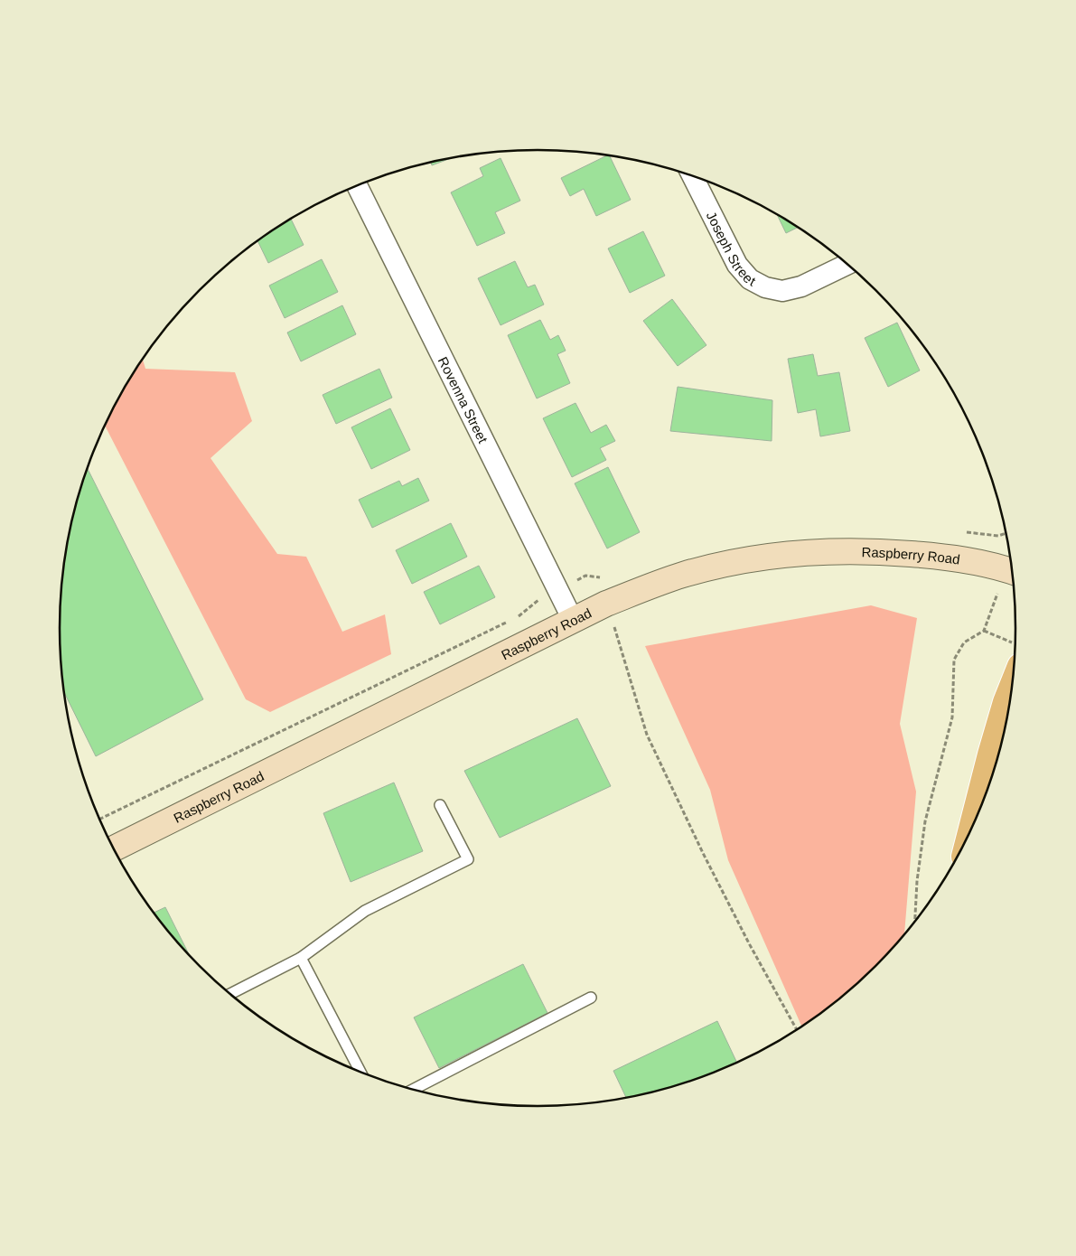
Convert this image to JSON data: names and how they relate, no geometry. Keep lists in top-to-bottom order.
{
  "streets": {
    "main road": ["Raspberry Road"],
    "street": ["Joseph Street", "Rovenna Street"]
  },
  "crossings": [
    ["Rovenna Street", "Raspberry Road"]
  ]
}
